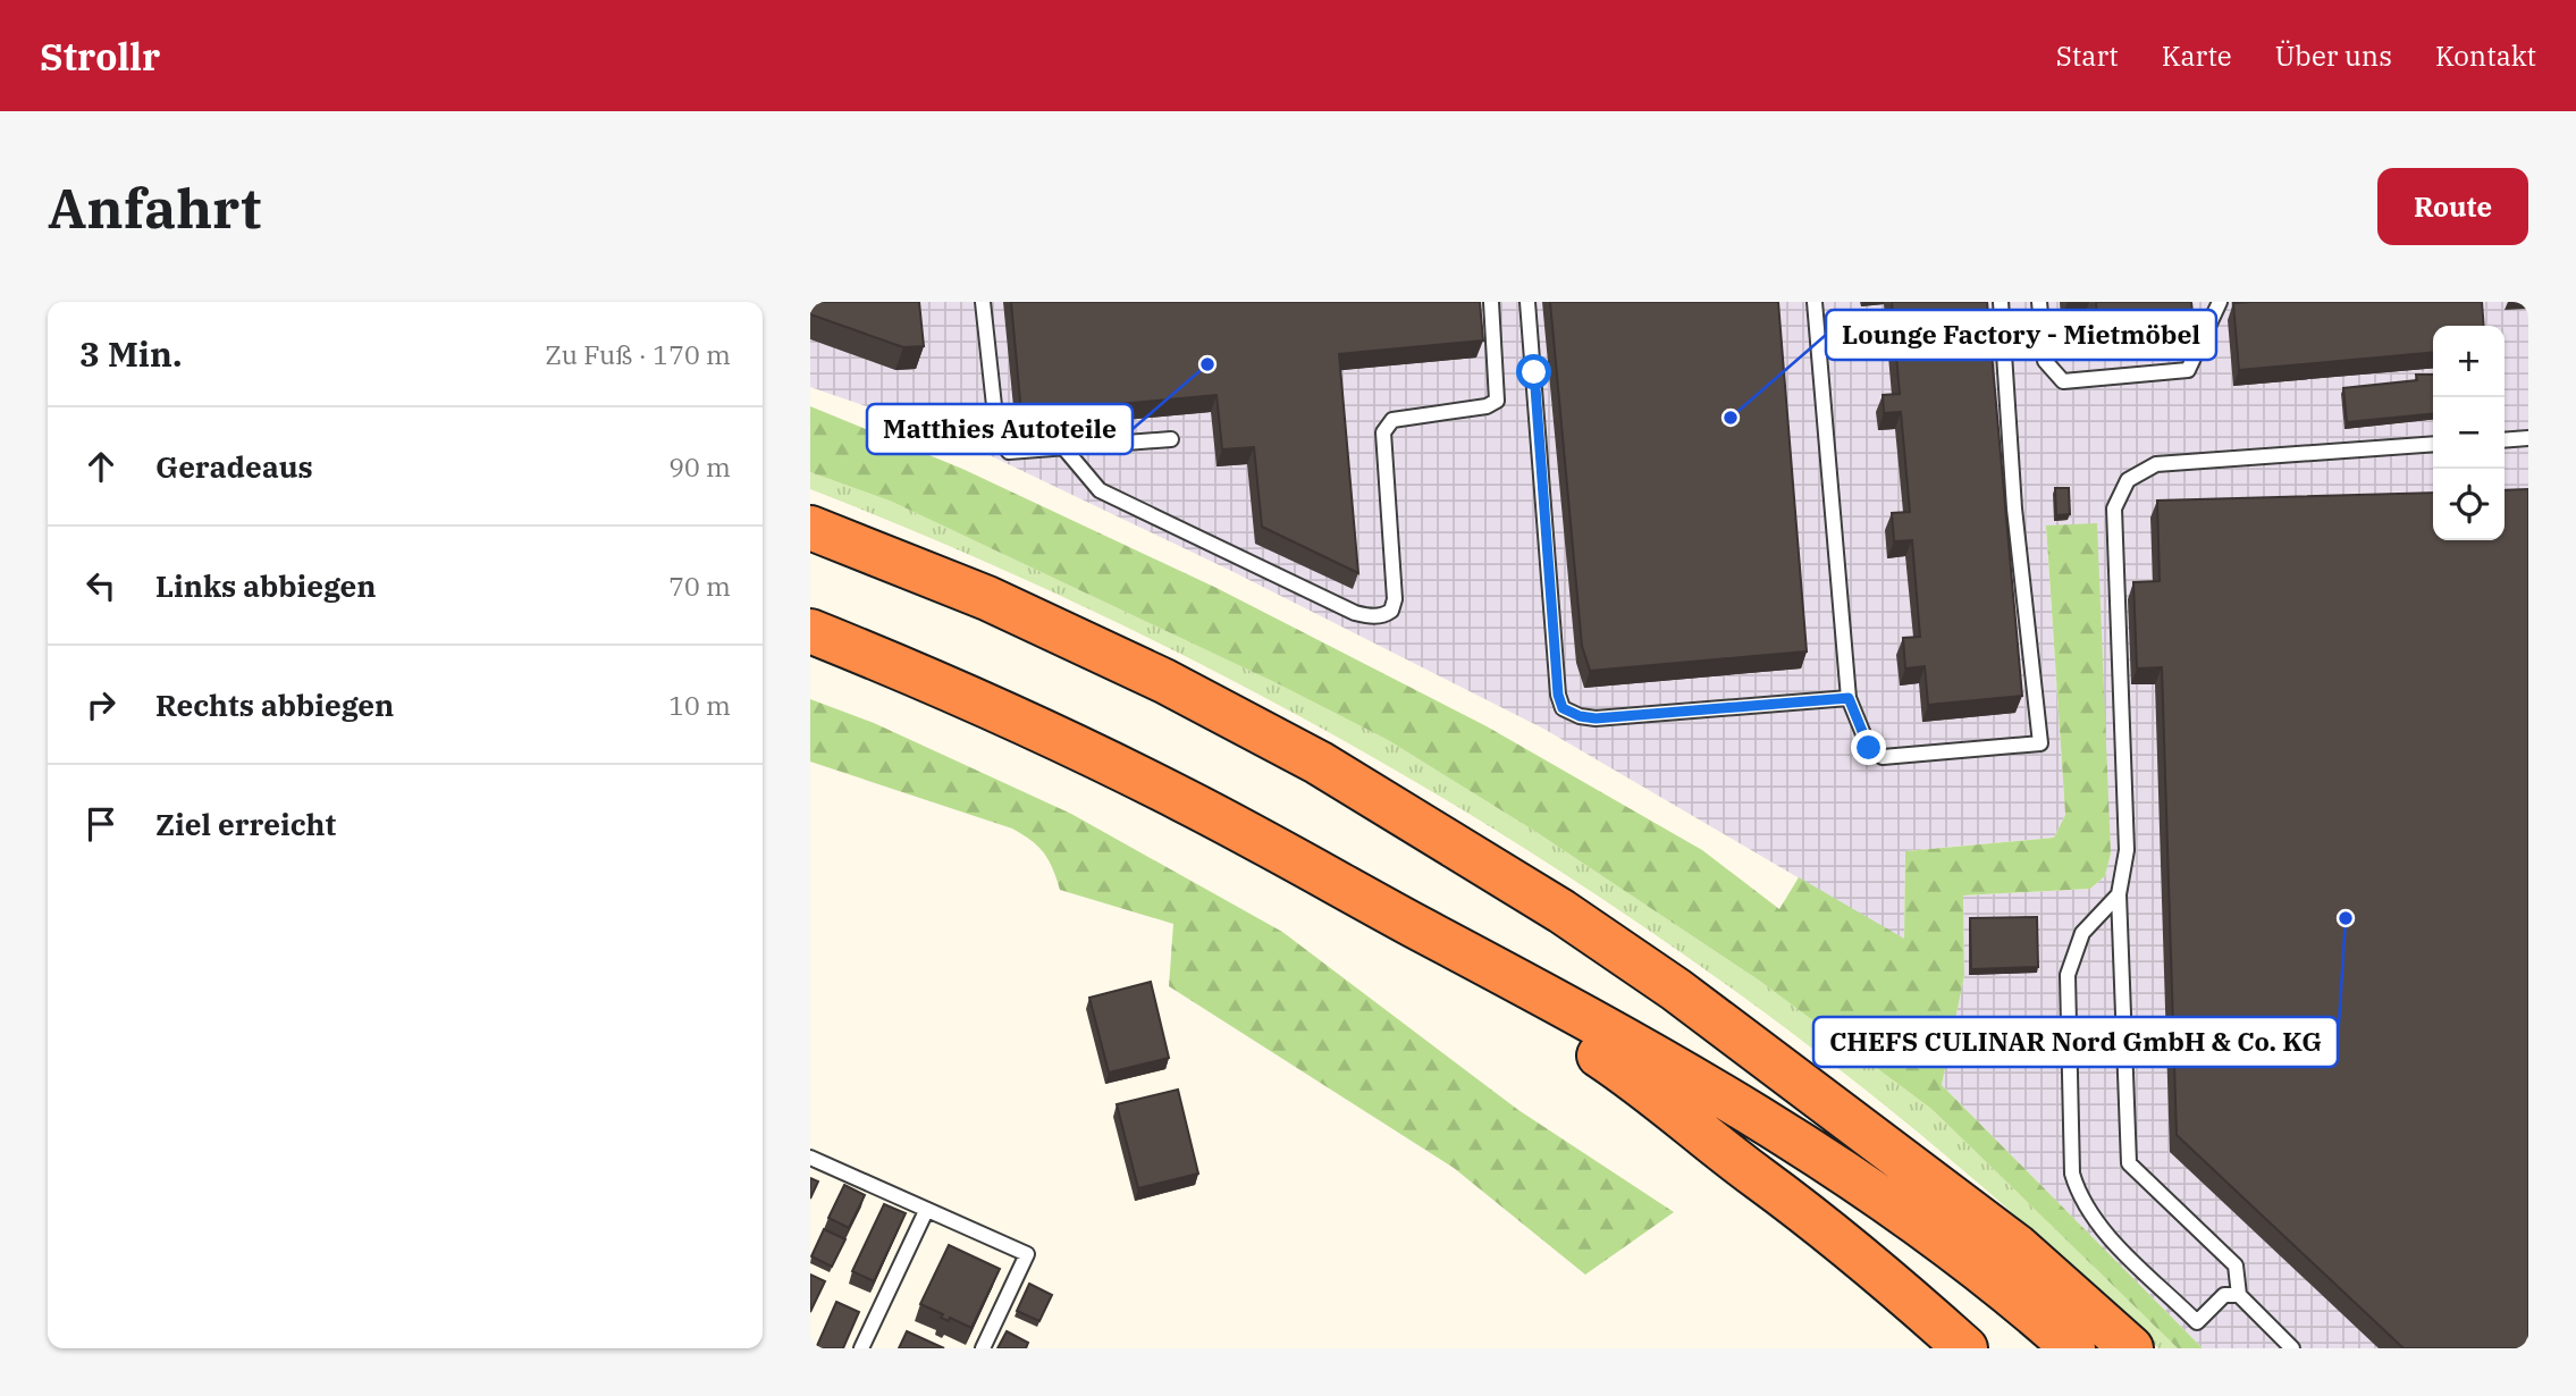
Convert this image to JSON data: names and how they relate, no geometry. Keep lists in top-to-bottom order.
{
  "places": ["Matthies Autoteile", "Lounge Factory - Mietmöbel", "CHEFS CULINAR Nord GmbH & Co. KG"],
  "page": {
    "header": "Strollr",
    "nav": [
      "Start",
      "Karte",
      "Über uns",
      "Kontakt"
    ],
    "buttons": "Route",
    "title": "Anfahrt",
    "heading": ["3 Min.", "Zu Fuß · 170 m"],
    "map_buttons": ["+", "−"],
    "list": [
      ["Geradeaus", "90 m"],
      ["Links abbiegen", "70 m"],
      ["Rechts abbiegen", "10 m"],
      "Ziel erreicht"
    ]
  }
}
